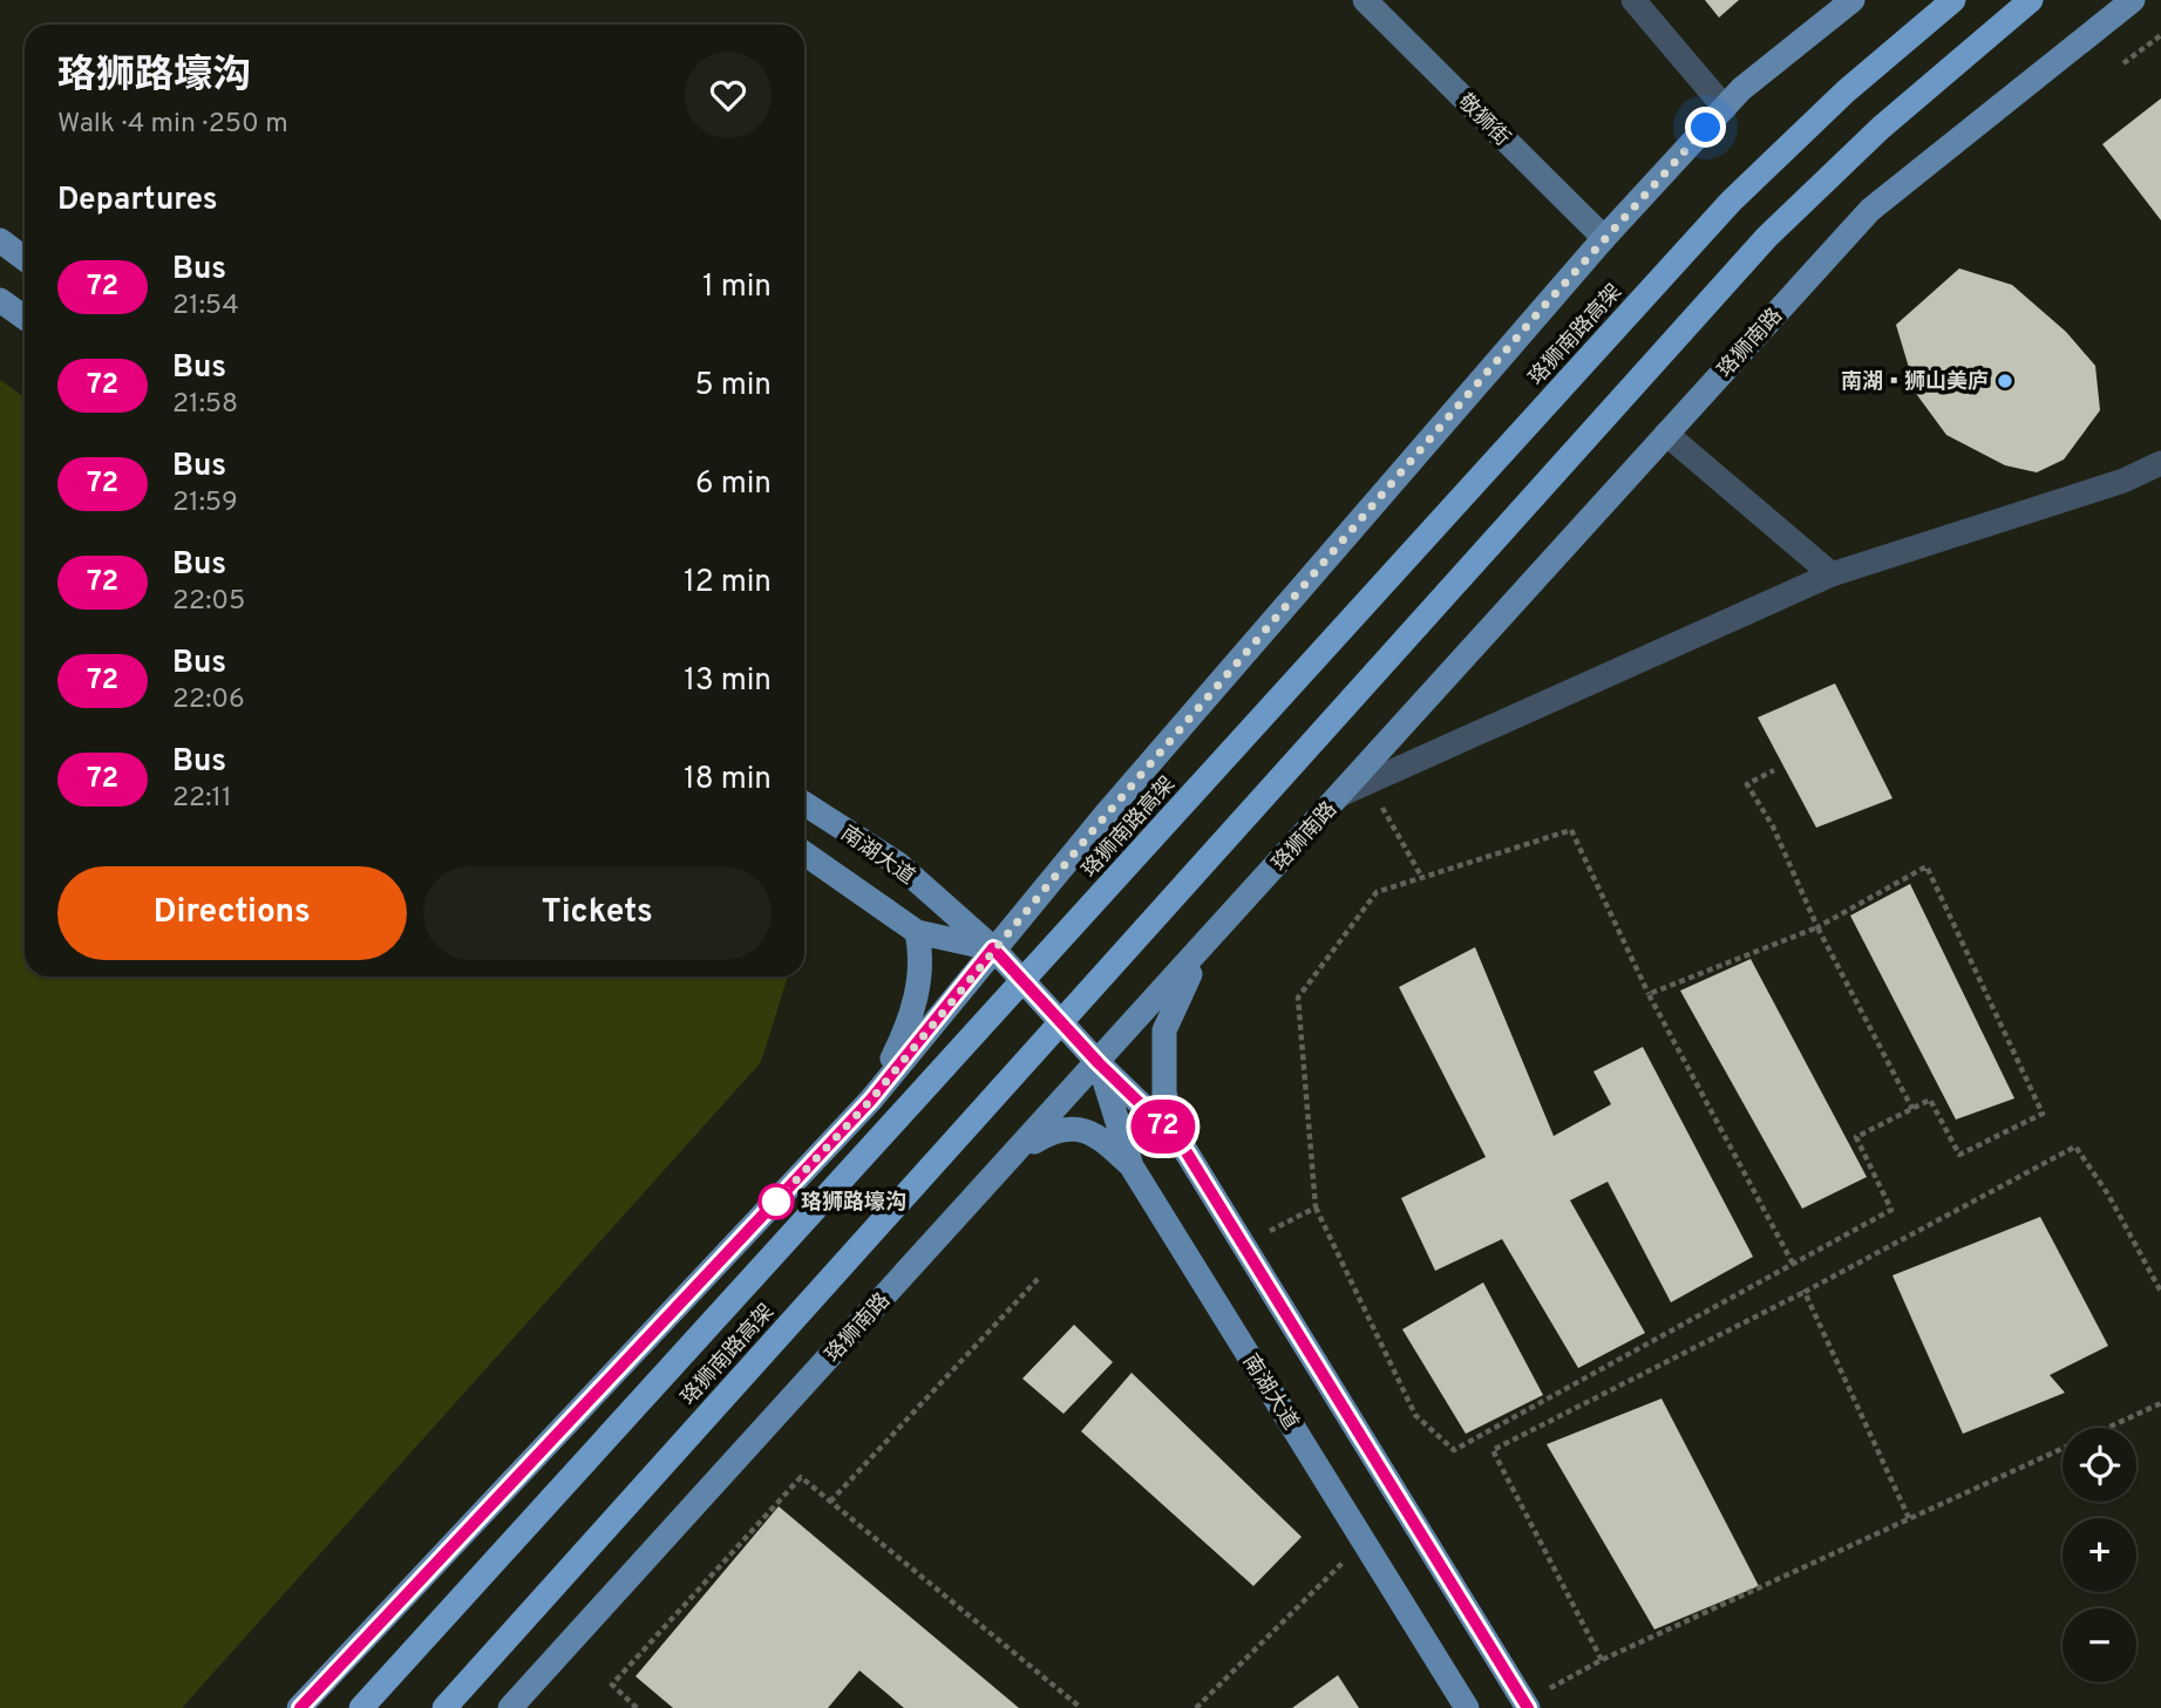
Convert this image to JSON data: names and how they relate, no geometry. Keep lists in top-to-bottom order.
{
  "streets": {
    "highway": ["珞狮南路高架"],
    "main road": ["珞狮南路", "南湖大道"],
    "street": ["敬狮街"]
  },
  "crossings": [
    ["珞狮南路", "南湖大道"]
  ],
  "places": ["南湖▪狮山美庐", "珞狮路壕沟"],
  "lines": ["bus line 72"],
  "page": {
    "on_map": "72",
    "heading": [
      ["珞狮路壕沟", "Walk · 4 min · 250 m"],
      "Departures"
    ],
    "list": [
      {
        "mark": "72",
        "name": "Bus",
        "note": "21:54",
        "value": "1 min"
      },
      {
        "mark": "72",
        "name": "Bus",
        "note": "21:58",
        "value": "5 min"
      },
      {
        "mark": "72",
        "name": "Bus",
        "note": "21:59",
        "value": "6 min"
      },
      {
        "mark": "72",
        "name": "Bus",
        "note": "22:05",
        "value": "12 min"
      },
      {
        "mark": "72",
        "name": "Bus",
        "note": "22:06",
        "value": "13 min"
      },
      {
        "mark": "72",
        "name": "Bus",
        "note": "22:11",
        "value": "18 min"
      }
    ],
    "buttons": ["Directions", "Tickets"],
    "map_buttons": ["+", "−"]
  }
}
